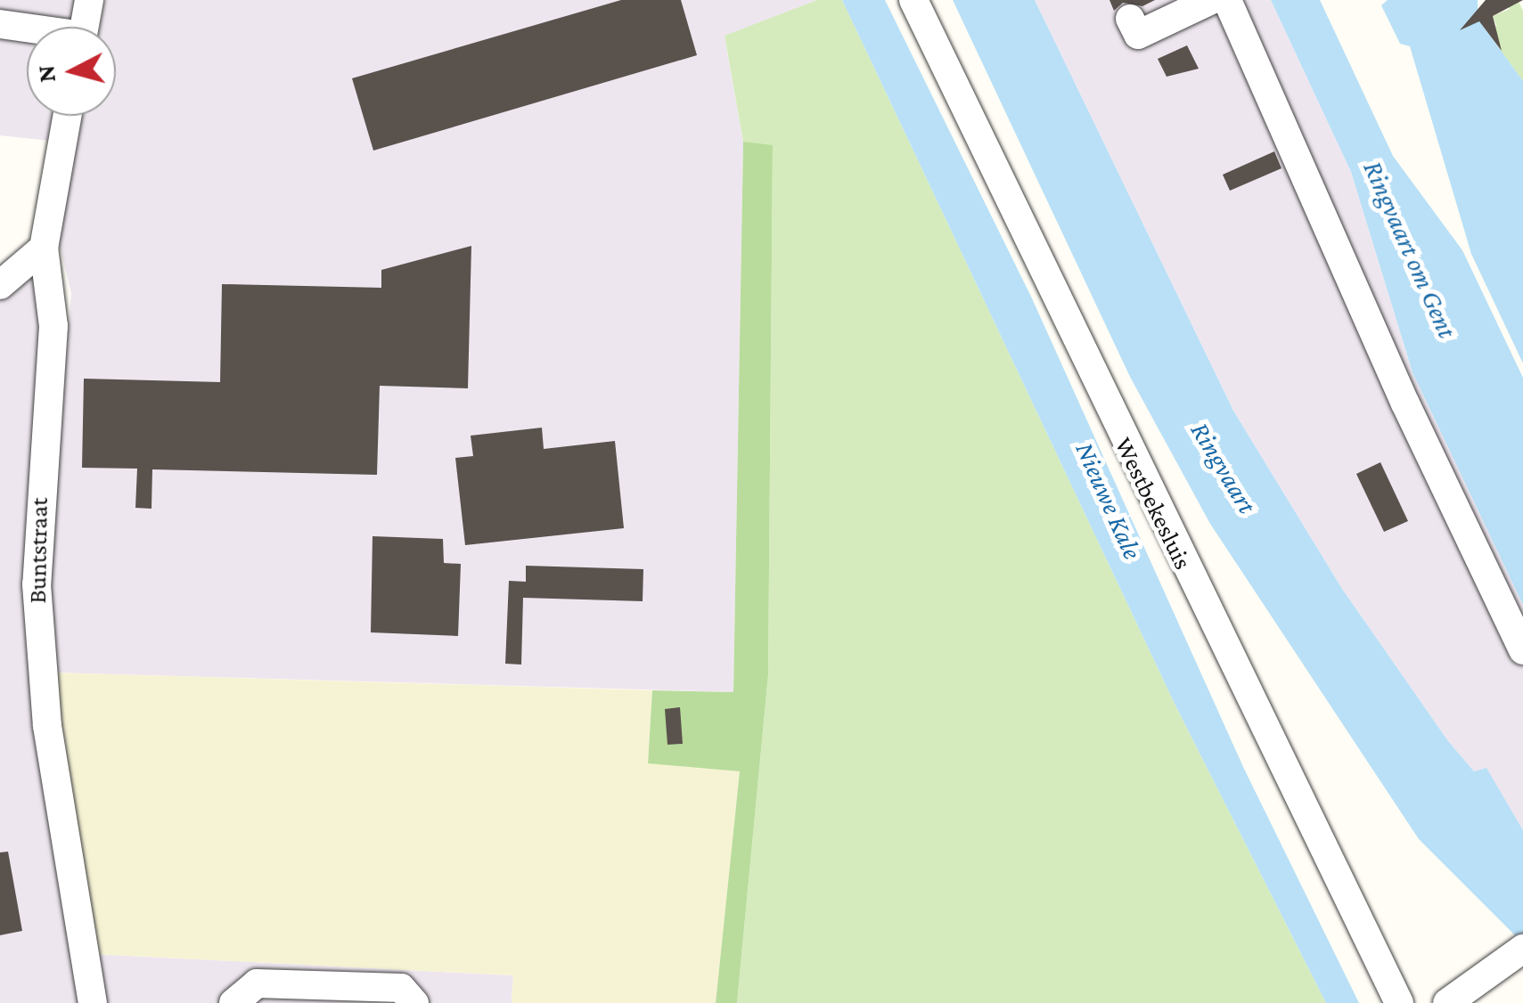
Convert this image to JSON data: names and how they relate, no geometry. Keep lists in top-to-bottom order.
{
  "streets": {
    "street": ["Westbekesluis", "Buntstraat"]
  },
  "water": ["Ringvaart om Gent", "Ringvaart", "Nieuwe Kale"],
  "north": "left"
}
